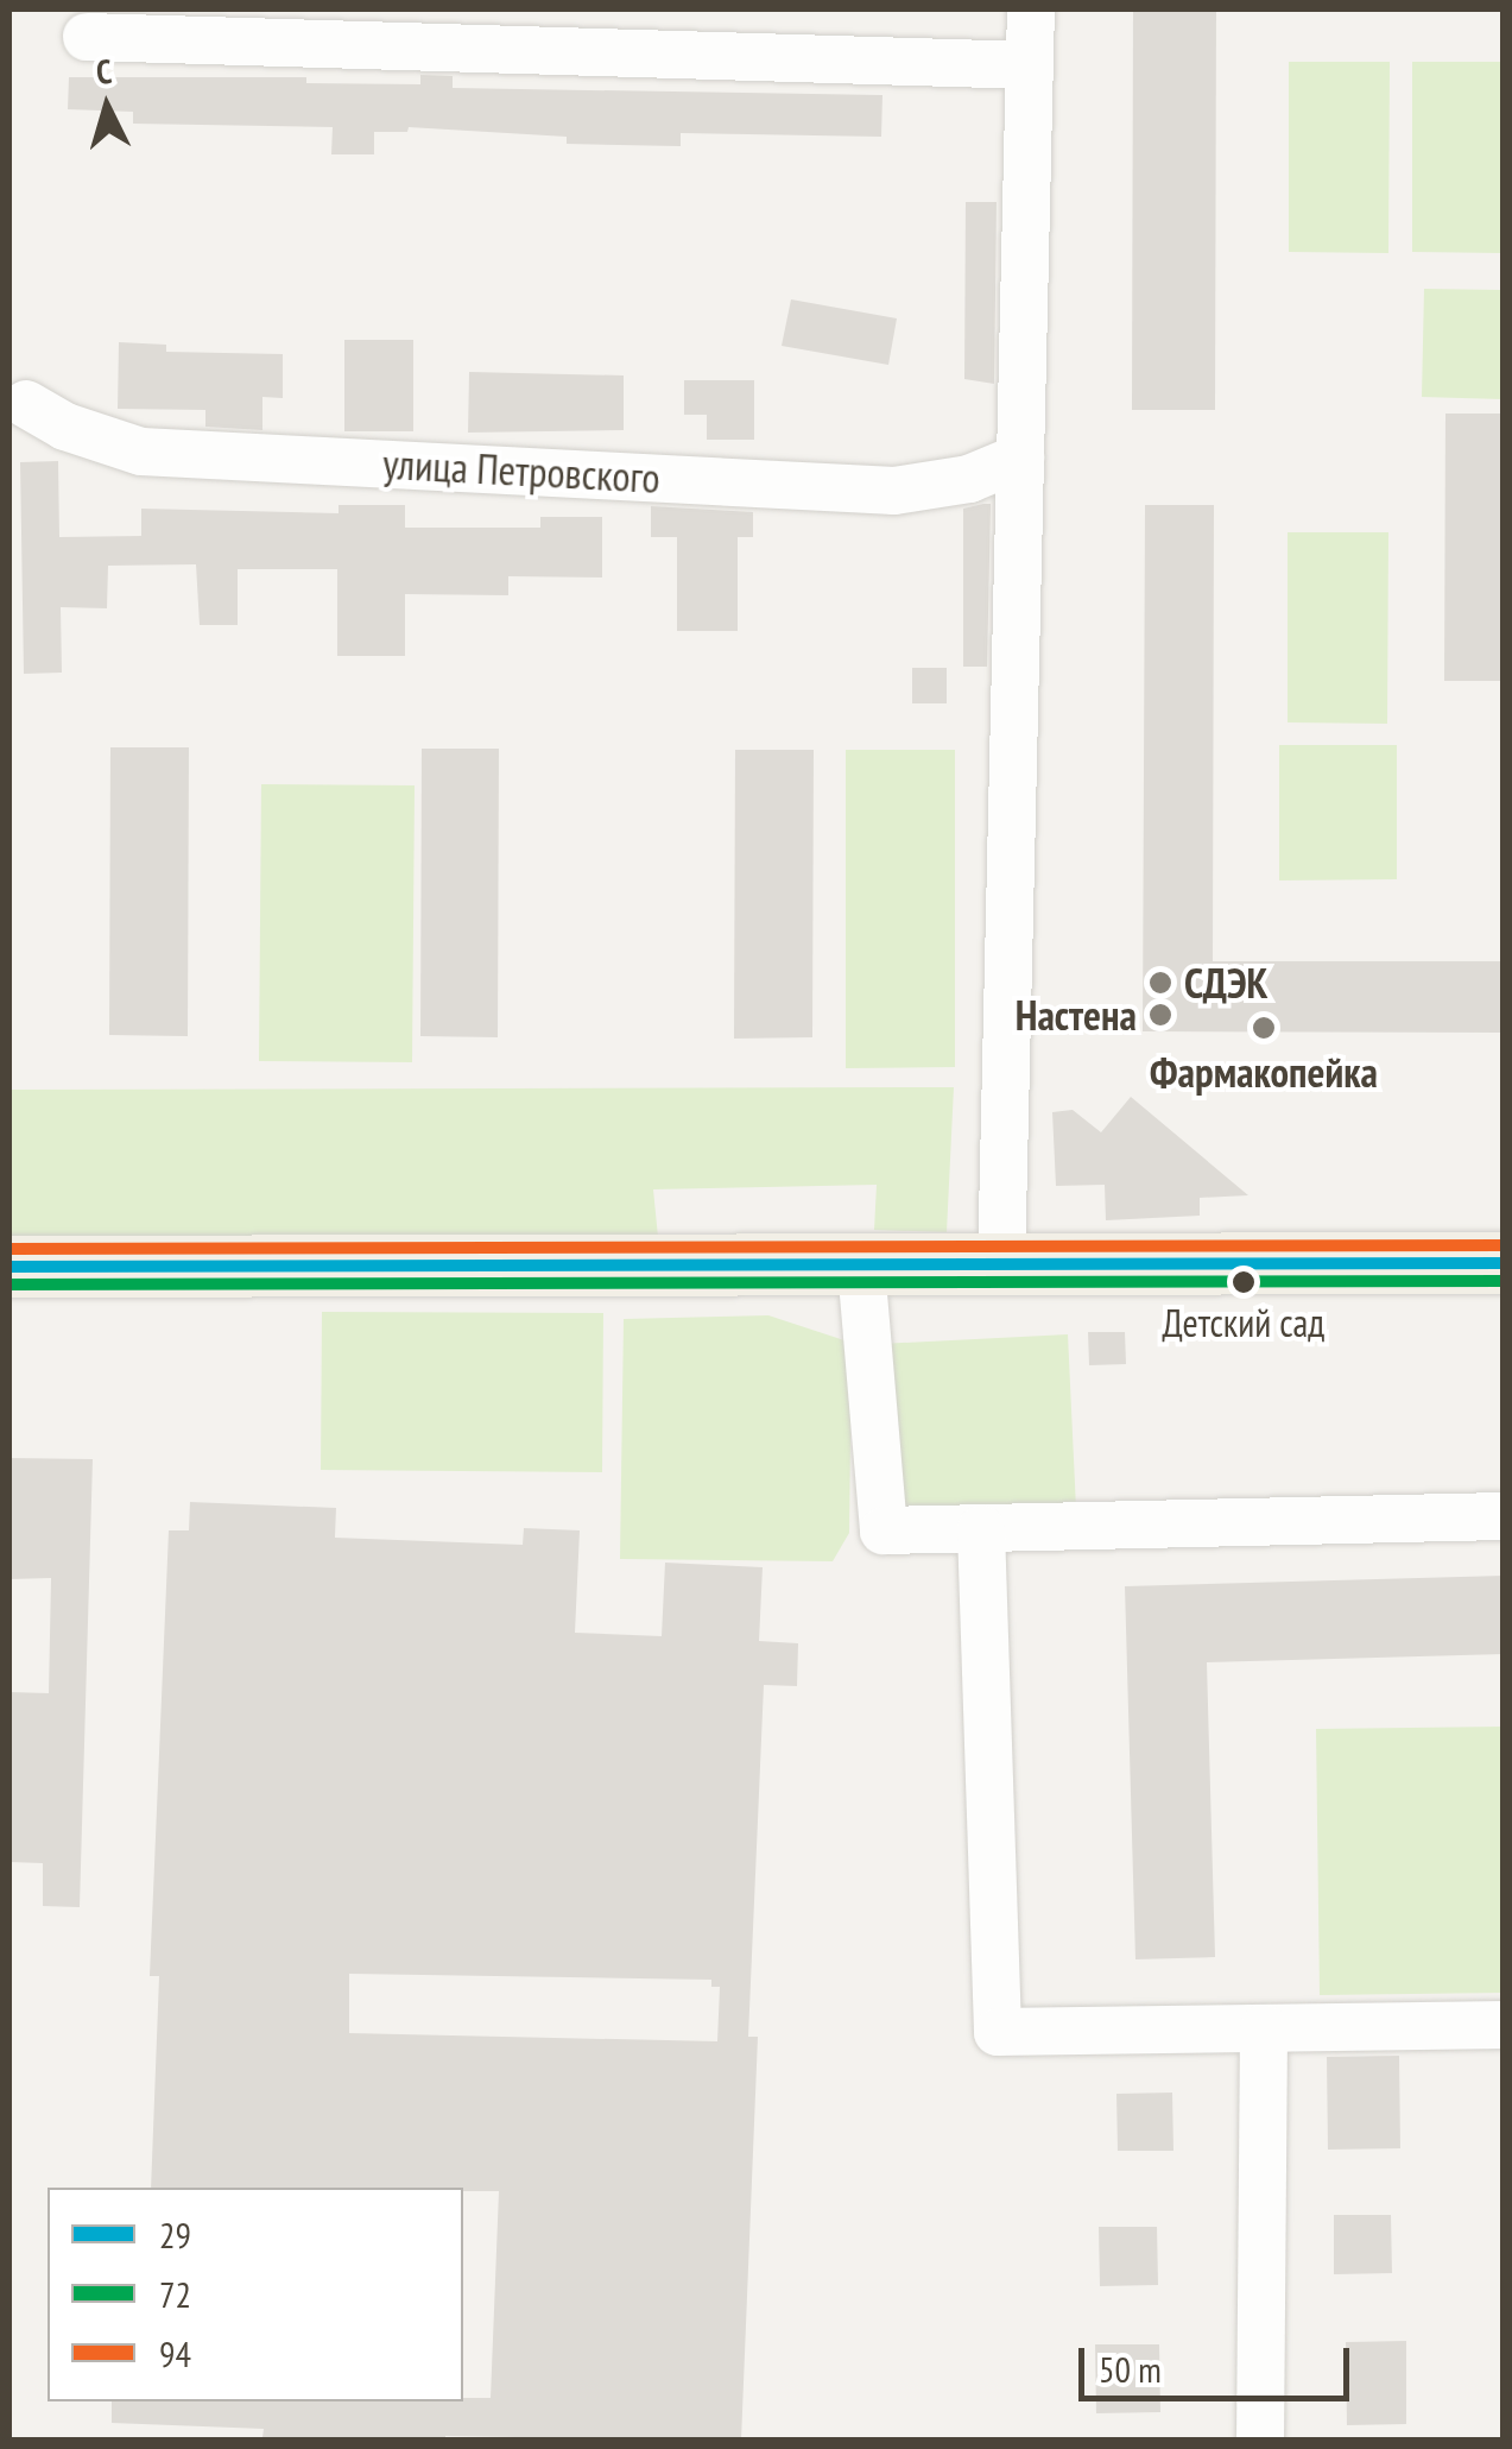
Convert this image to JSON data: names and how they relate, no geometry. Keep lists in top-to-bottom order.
{
  "streets": {
    "street": ["улица Петровского"]
  },
  "places": [
    "СДЭК",
    "Настена",
    "Фармакопейка",
    "Детский сад"
  ],
  "lines": ["transit line 94", "transit line 29", "transit line 72"],
  "legend": ["29", "72", "94"],
  "scale_bar": "50 m",
  "north": "top"
}
